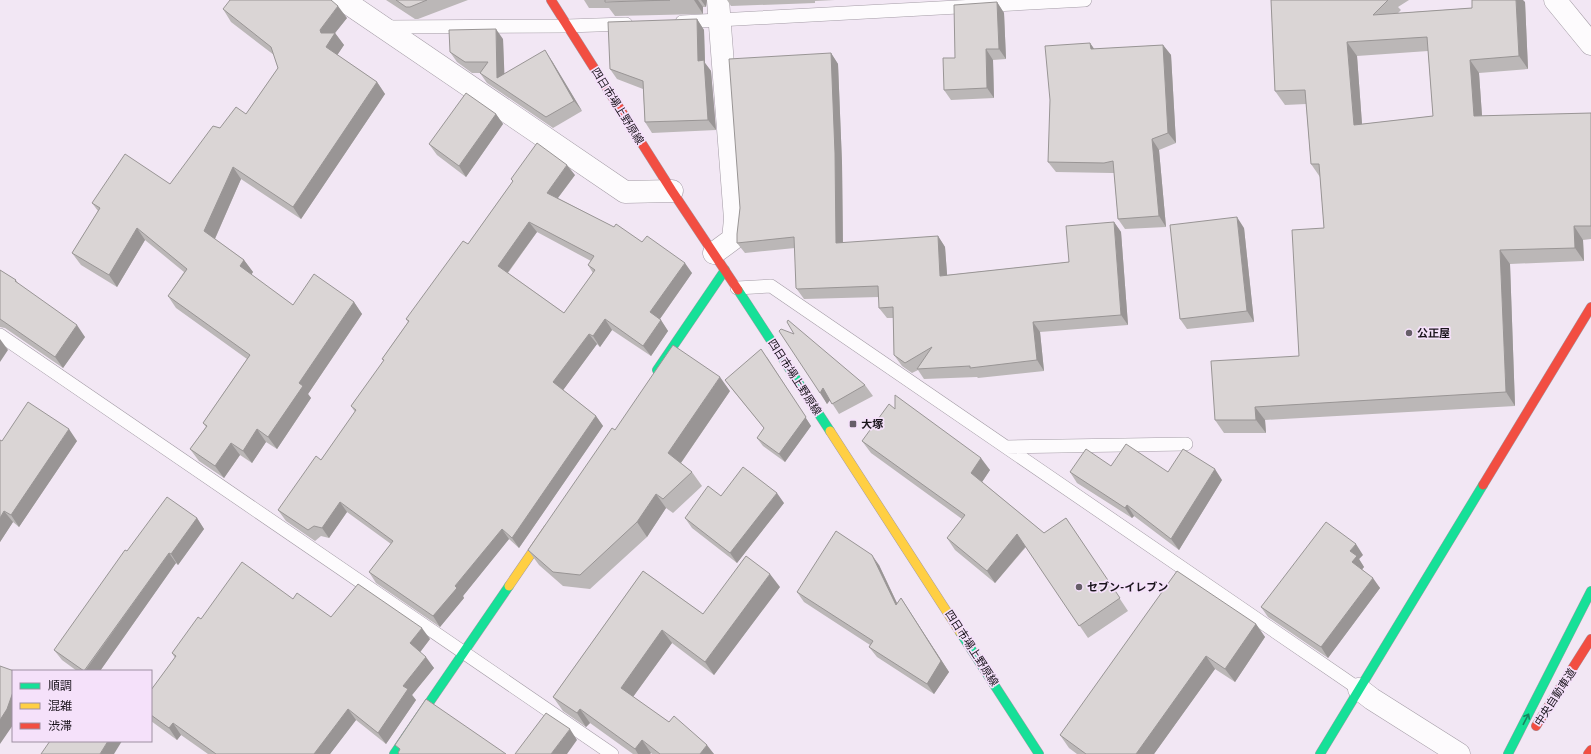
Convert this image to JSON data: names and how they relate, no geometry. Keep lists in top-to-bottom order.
{
  "streets": {
    "main road": ["四日市場上野原線", "中央自動車道"]
  },
  "places": {
    "other": ["公正屋", "セブン-イレブン"],
    "transit": ["大塚"]
  },
  "legend": ["順調", "混雑", "渋滞"]
}
